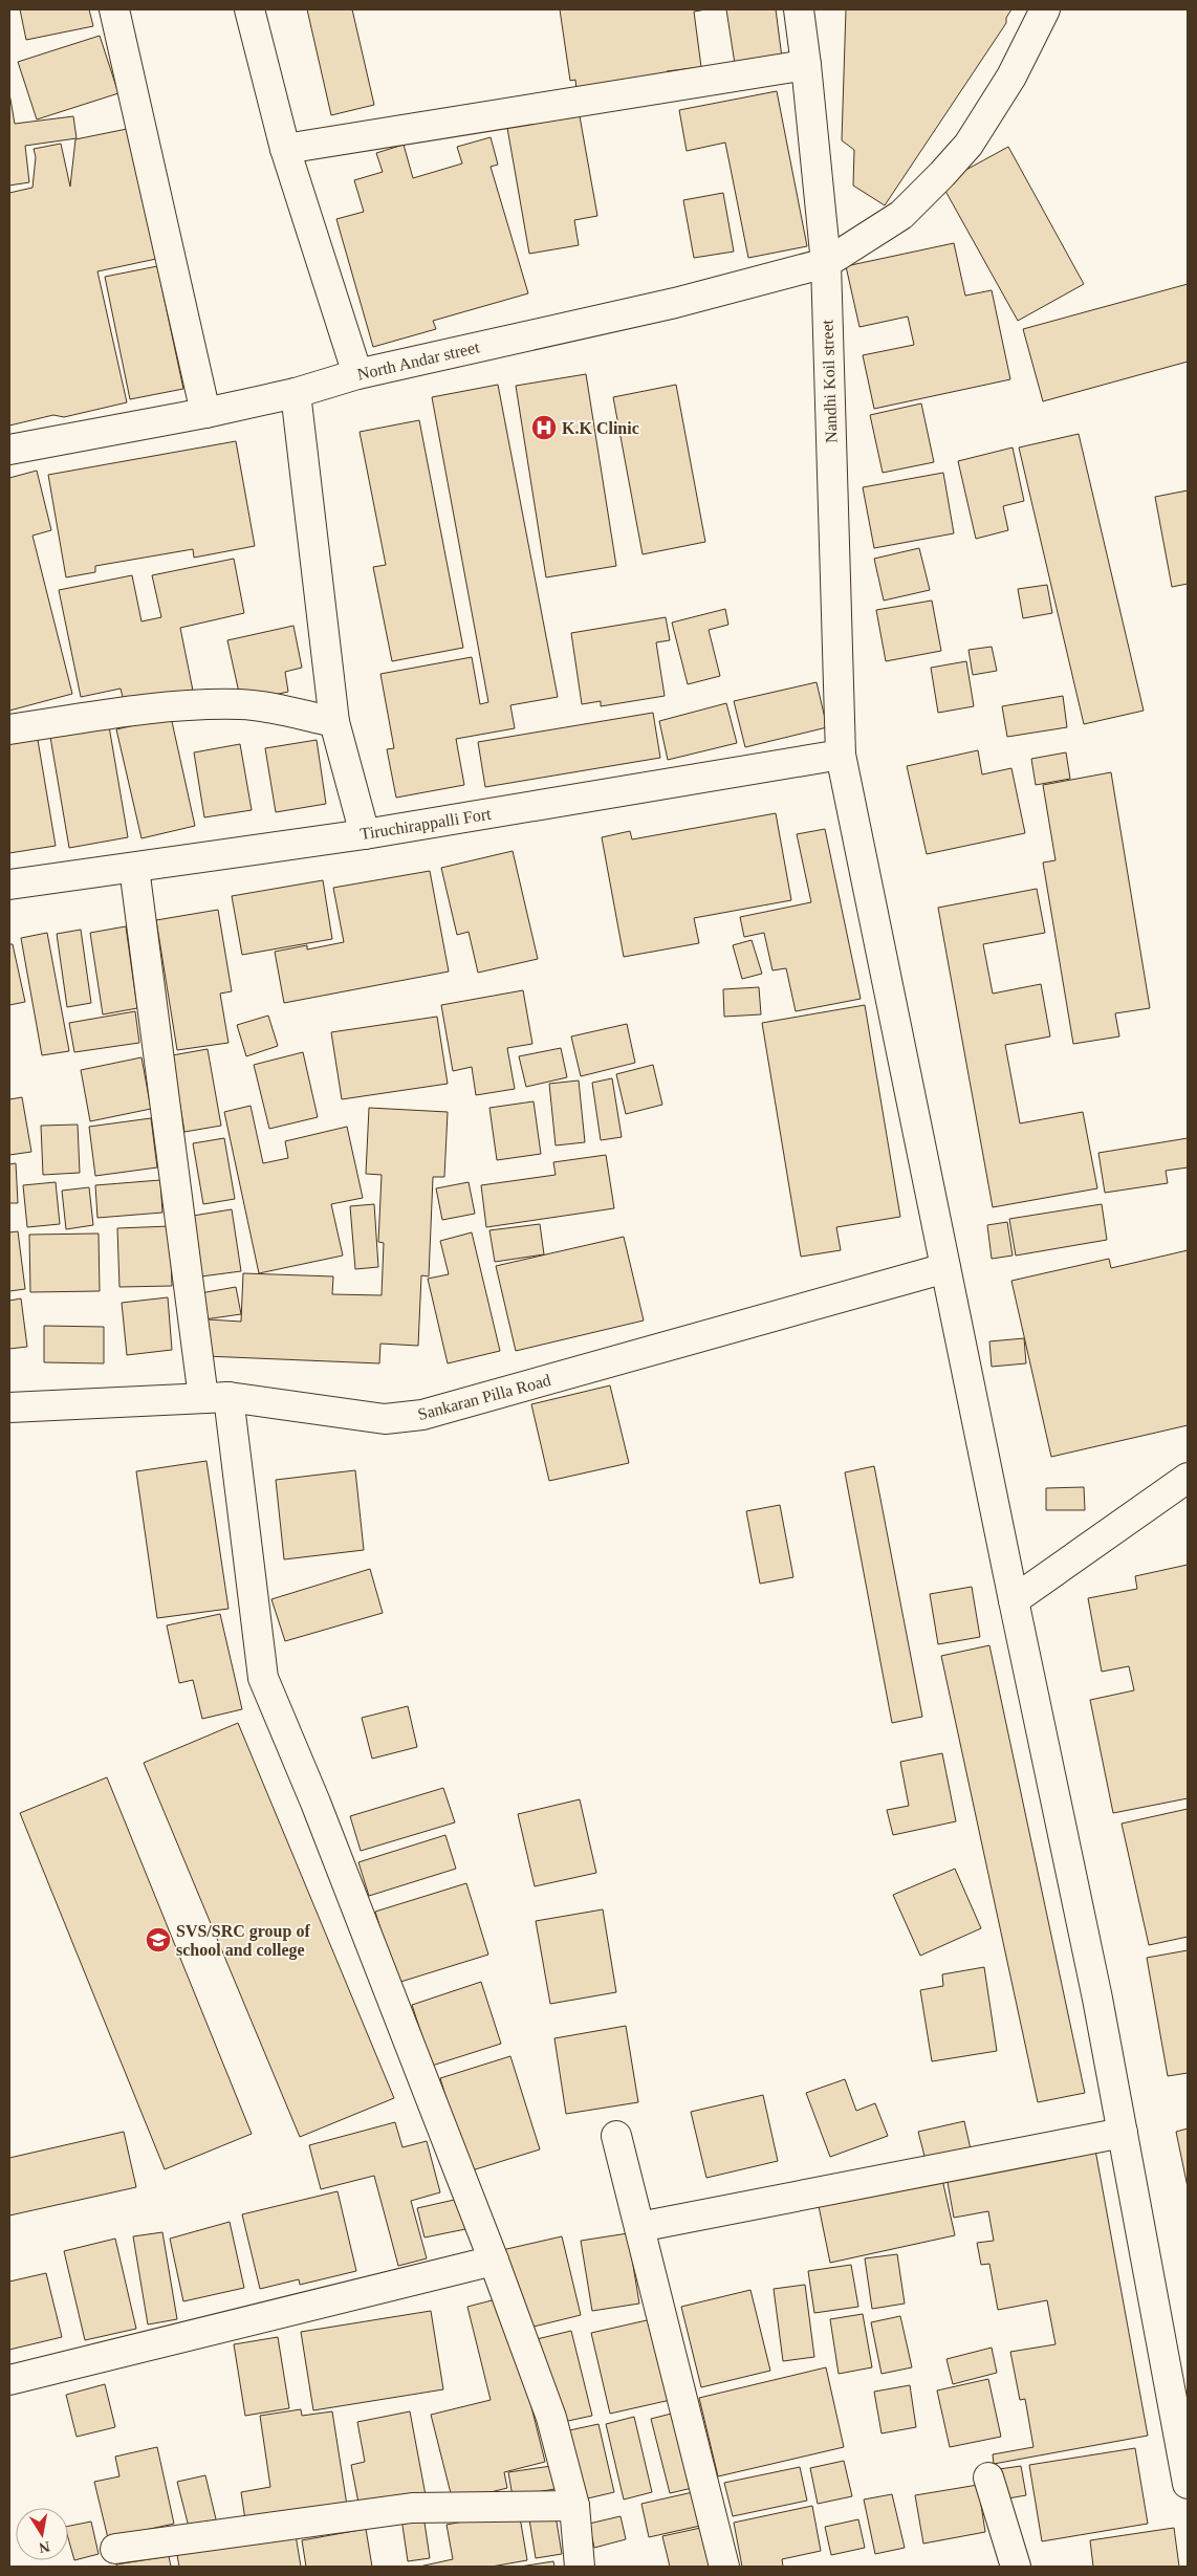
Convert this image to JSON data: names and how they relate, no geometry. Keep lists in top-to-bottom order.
{
  "streets": {
    "street": [
      "North Andar street",
      "Nandhi Koil street",
      "Tiruchirappalli Fort",
      "Sankaran Pilla Road"
    ]
  },
  "crossings": [
    ["North Andar street", "Nandhi Koil street"],
    ["Nandhi Koil street", "Tiruchirappalli Fort"],
    ["Nandhi Koil street", "Sankaran Pilla Road"]
  ],
  "places": {
    "hospital": ["K.K Clinic"],
    "school or university": ["SVS/SRC group of school and college"]
  },
  "north": "bottom"
}
